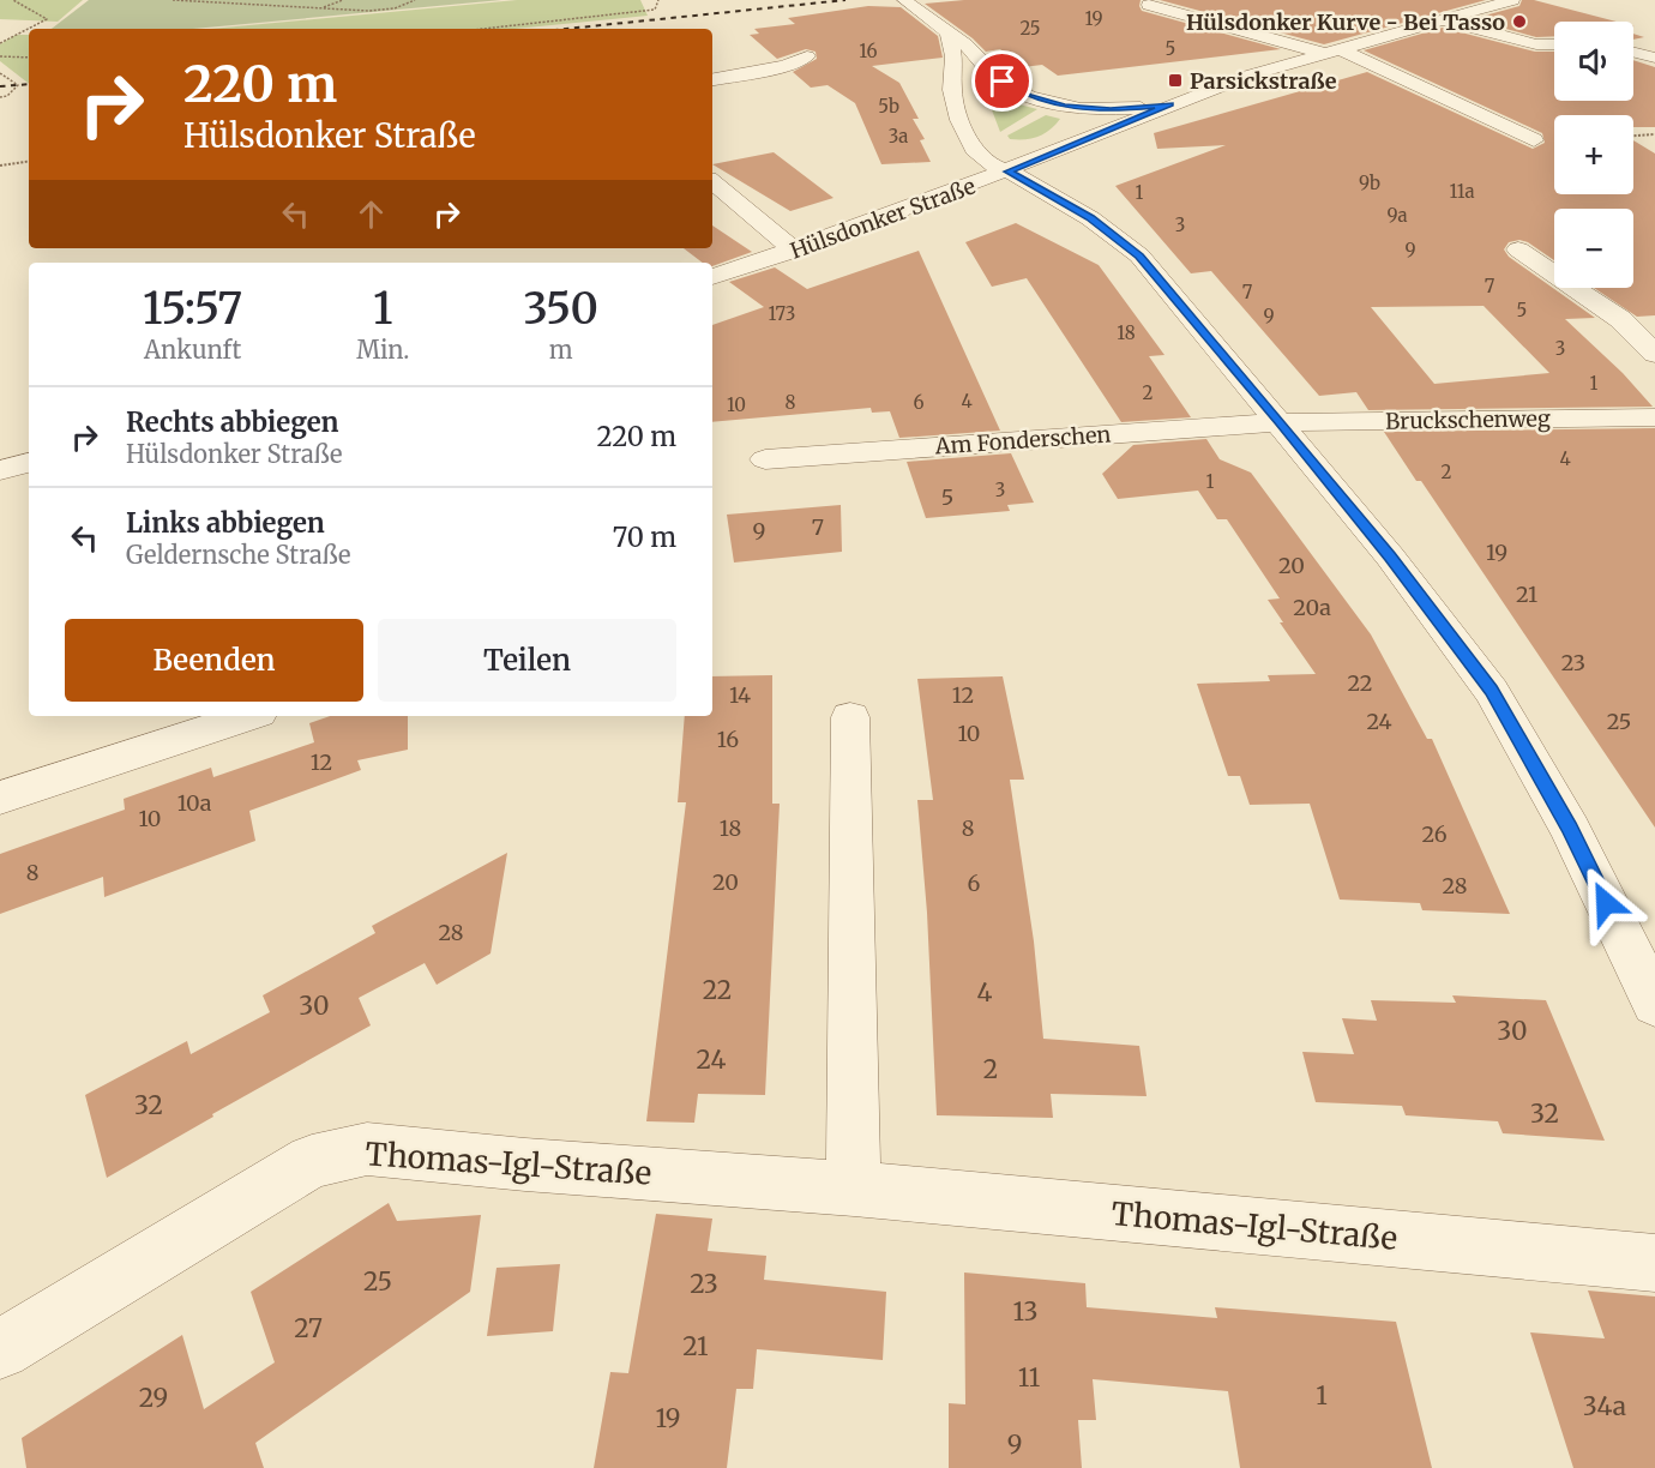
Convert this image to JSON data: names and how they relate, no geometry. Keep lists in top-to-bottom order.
{
  "streets": {
    "street": [
      "Hülsdonker Straße",
      "Bruckschenweg",
      "Am Fonderschen",
      "Thomas-Igl-Straße"
    ]
  },
  "crossings": [
    ["Bruckschenweg", "Am Fonderschen"]
  ],
  "places": {
    "other": ["Hülsdonker Kurve - Bei Tasso"],
    "transit": ["Parsickstraße"]
  },
  "house_numbers": [
    "19",
    "25",
    "5",
    "16",
    "5b",
    "3a",
    "9b",
    "11a",
    "1",
    "9a",
    "3",
    "9",
    "7",
    "7",
    "5",
    "173",
    "9",
    "18",
    "3",
    "1",
    "2",
    "4",
    "8",
    "6",
    "10",
    "4",
    "2",
    "1",
    "3",
    "5",
    "7",
    "9",
    "19",
    "20",
    "21",
    "20a",
    "23",
    "22",
    "14",
    "12",
    "24",
    "25",
    "10",
    "16",
    "12",
    "10a",
    "10",
    "18",
    "8",
    "26",
    "8",
    "20",
    "6",
    "28",
    "28",
    "22",
    "4",
    "30",
    "30",
    "24",
    "2",
    "32",
    "32",
    "25",
    "23",
    "13",
    "27",
    "21",
    "11",
    "1",
    "29",
    "34a",
    "19",
    "9"
  ],
  "page": {
    "map_buttons": ["+", "−"],
    "turn": ["220 m", "Hülsdonker Straße"],
    "eta": [
      "15:57",
      "Ankunft",
      "1",
      "Min.",
      "350",
      "m"
    ],
    "list": [
      {
        "name": "Rechts abbiegen",
        "note": "Hülsdonker Straße",
        "value": "220 m"
      },
      {
        "name": "Links abbiegen",
        "note": "Geldernsche Straße",
        "value": "70 m"
      }
    ],
    "buttons": ["Beenden", "Teilen"]
  }
}
